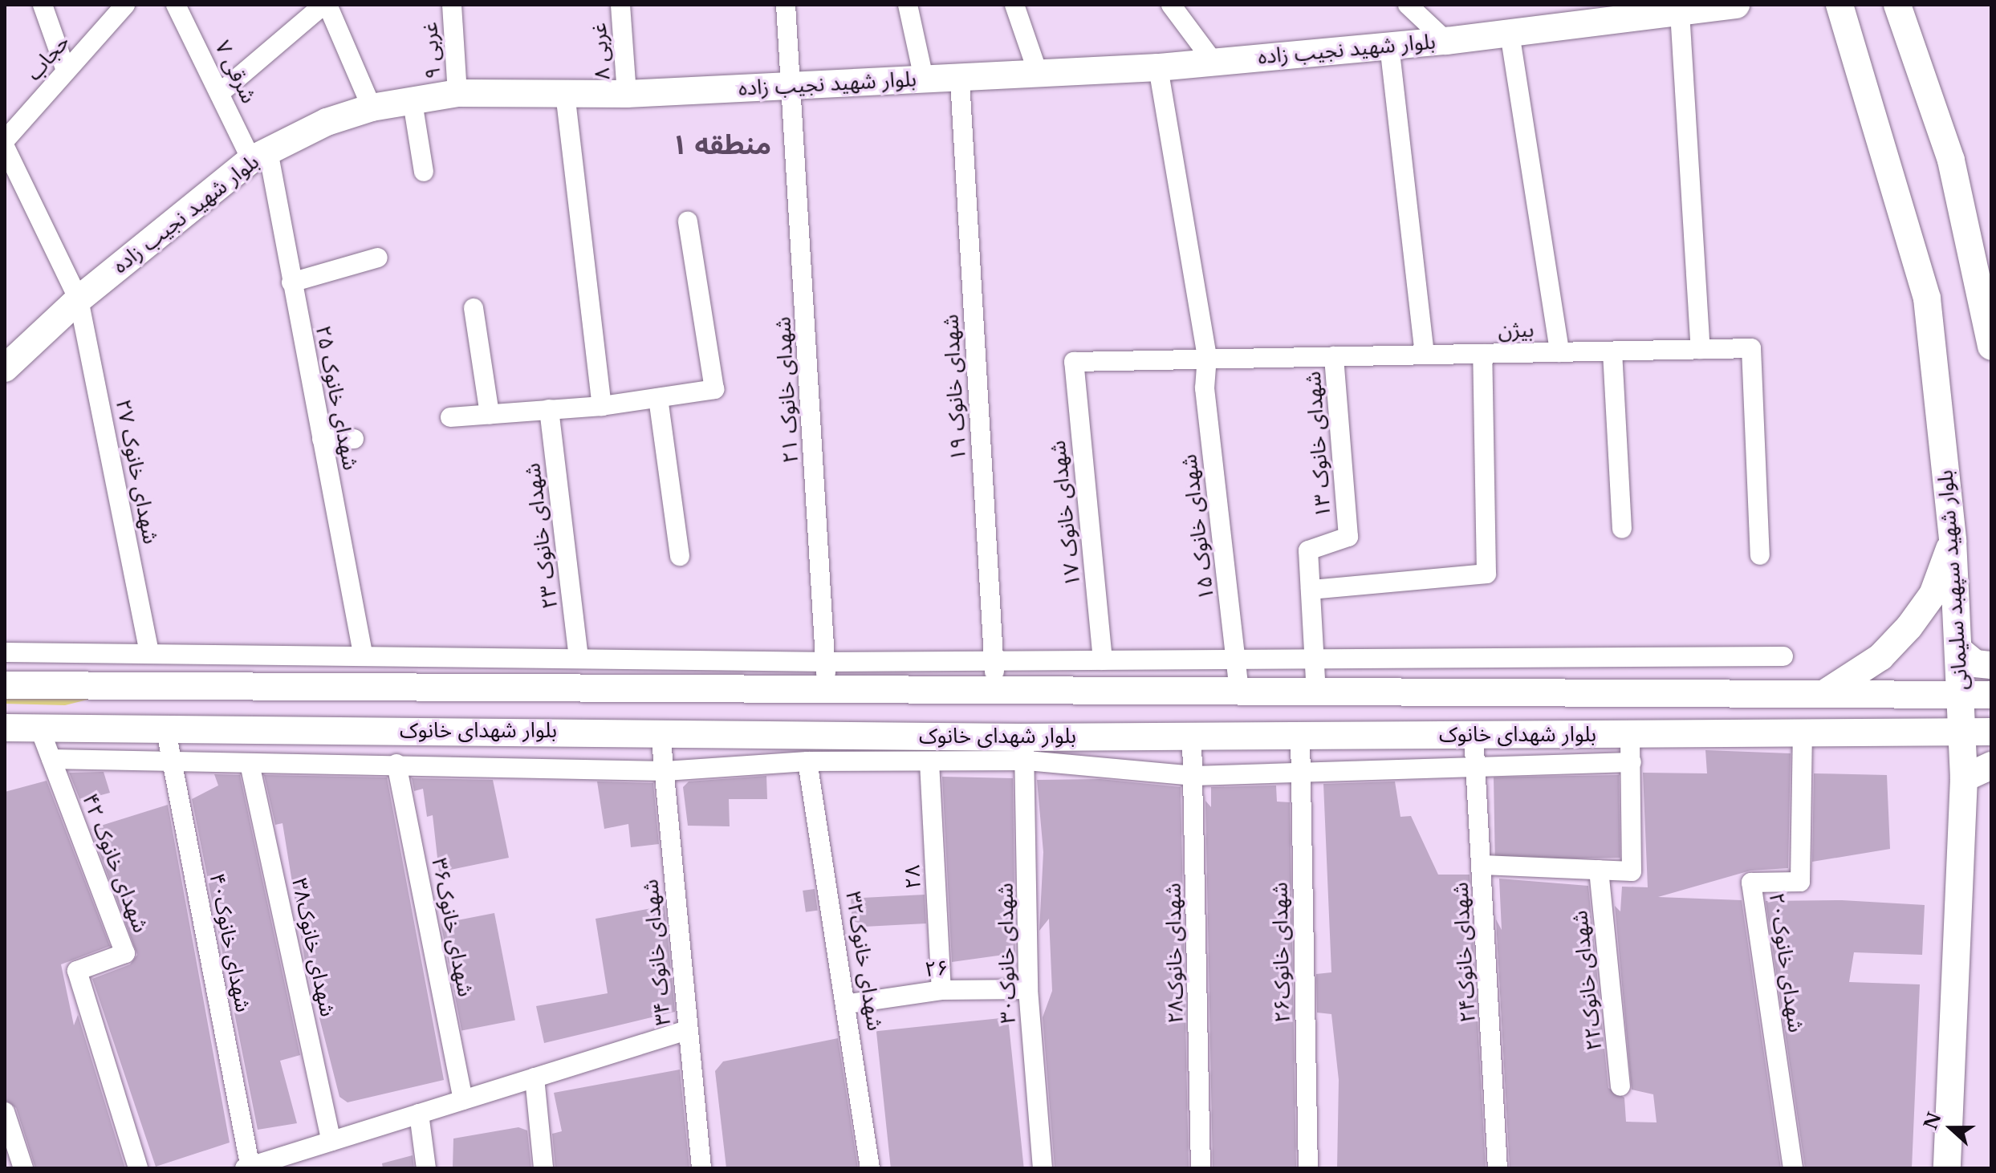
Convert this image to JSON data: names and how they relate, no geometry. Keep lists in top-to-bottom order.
{
  "streets": {
    "main road": ["بلوار شهید نجیب زاده", "بلوار شهید سپهبد سلیمانی", "بلوار شهدای خانوک"],
    "street": [
      "غربی ۹",
      "غربی ۸",
      "حجاب",
      "شرقی ۷",
      "بیژن",
      "شهدای خانوک ۱۹",
      "شهدای خانوک ۲۱",
      "شهدای خانوک ۲۵",
      "شهدای خانوک ۱۳",
      "شهدای خانوک ۲۷",
      "شهدای خانوک ۱۷",
      "شهدای خانوک ۱۵",
      "شهدای خانوک ۲۳",
      "شهدای خانوک ۴۲",
      "۲۸",
      "شهدای خانوک۳۶",
      "شهدای خانوک۴۰",
      "شهدای خانوک۳۸",
      "۳۴ شهدای خانوک",
      "شهدای خانوک۲۶",
      "شهدای خانوک۲۴",
      "شهدای خانوک۳۰",
      "شهدای خانوک۲۸",
      "شهدای خانوک۳۲",
      "شهدای خانوک۲۰",
      "۲۶",
      "شهدای خانوک۲۲"
    ]
  },
  "crossings": [
    ["بلوار شهید نجیب زاده", "غربی ۹"],
    ["بلوار شهید نجیب زاده", "غربی ۸"],
    ["بلوار شهید نجیب زاده", "شرقی ۷"],
    ["بلوار شهید نجیب زاده", "شهدای خانوک ۱۹"],
    ["بلوار شهید نجیب زاده", "شهدای خانوک ۲۱"],
    ["بلوار شهید نجیب زاده", "شهدای خانوک ۲۵"],
    ["بلوار شهید نجیب زاده", "شهدای خانوک ۲۷"],
    ["بلوار شهید نجیب زاده", "شهدای خانوک ۱۵"],
    ["شرقی ۷", "شهدای خانوک ۲۵"],
    ["بیژن", "شهدای خانوک ۱۳"],
    ["بیژن", "شهدای خانوک ۱۷"],
    ["بیژن", "شهدای خانوک ۱۵"],
    ["شهدای خانوک ۱۹", "بلوار شهدای خانوک"],
    ["شهدای خانوک ۲۱", "بلوار شهدای خانوک"],
    ["شهدای خانوک ۱۳", "بلوار شهدای خانوک"],
    ["شهدای خانوک ۱۵", "بلوار شهدای خانوک"],
    ["بلوار شهید سپهبد سلیمانی", "بلوار شهدای خانوک"],
    ["بلوار شهدای خانوک", "شهدای خانوک ۴۲"],
    ["بلوار شهدای خانوک", "شهدای خانوک۴۰"],
    ["بلوار شهدای خانوک", "۳۴ شهدای خانوک"],
    ["بلوار شهدای خانوک", "شهدای خانوک۲۶"],
    ["بلوار شهدای خانوک", "شهدای خانوک۲۴"],
    ["بلوار شهدای خانوک", "شهدای خانوک۳۰"],
    ["بلوار شهدای خانوک", "شهدای خانوک۲۸"],
    ["بلوار شهدای خانوک", "شهدای خانوک۲۰"],
    ["۲۸", "۲۶"],
    ["شهدای خانوک۳۰", "۲۶"],
    ["شهدای خانوک۳۲", "۲۶"]
  ],
  "districts": ["منطقه ۱"],
  "north": "left"
}
